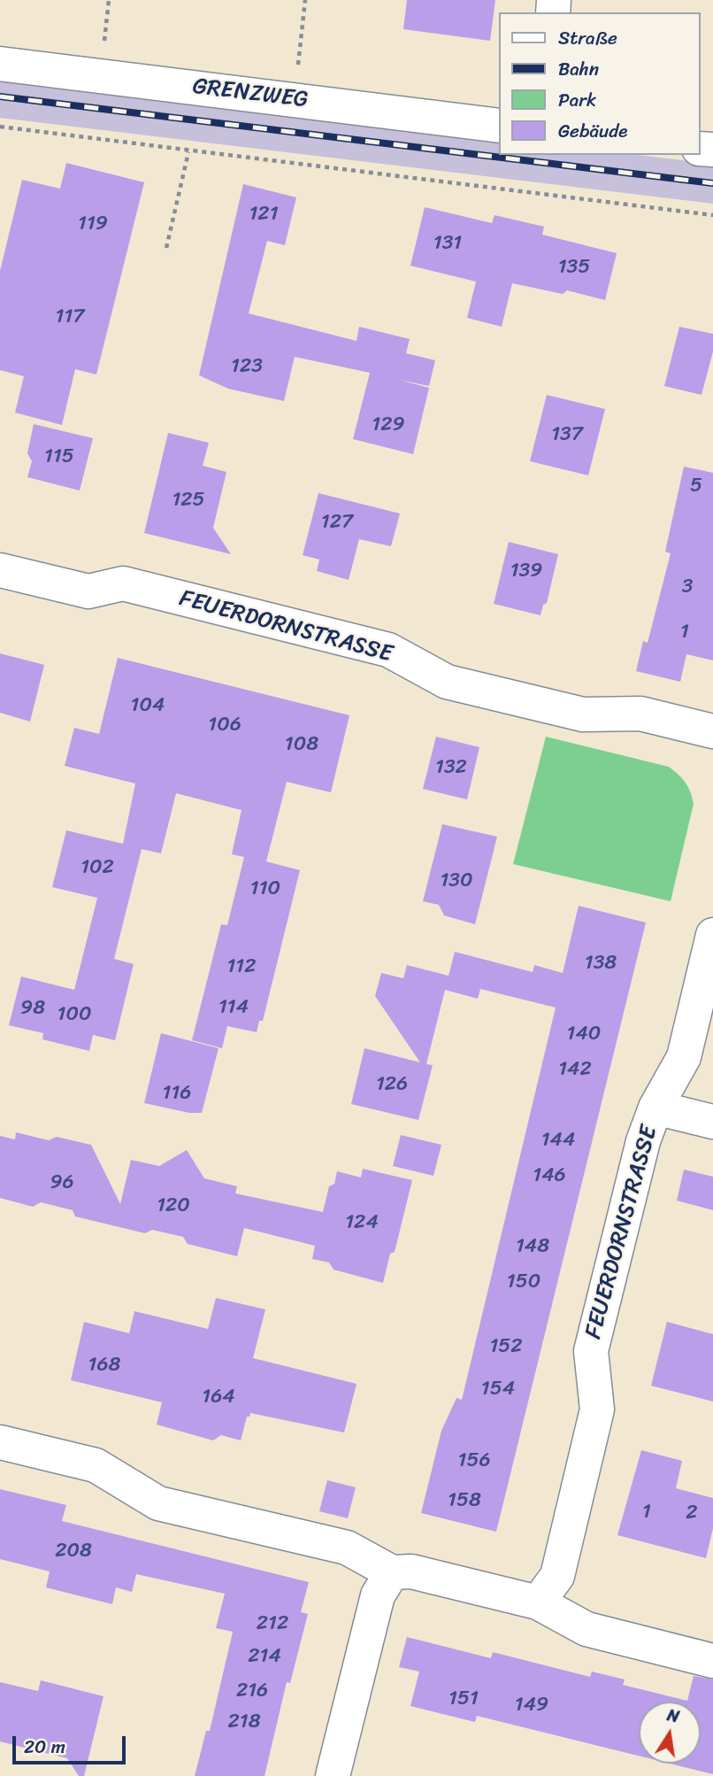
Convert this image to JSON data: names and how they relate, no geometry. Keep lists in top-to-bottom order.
{
  "streets": {
    "street": ["GRENZWEG", "FEUERDORNSTRASSE"]
  },
  "house_numbers": [
    "121",
    "119",
    "131",
    "135",
    "117",
    "123",
    "129",
    "137",
    "115",
    "5",
    "125",
    "127",
    "139",
    "3",
    "1",
    "104",
    "106",
    "108",
    "132",
    "102",
    "130",
    "110",
    "138",
    "112",
    "114",
    "98",
    "100",
    "140",
    "142",
    "126",
    "116",
    "144",
    "146",
    "96",
    "120",
    "124",
    "148",
    "150",
    "152",
    "168",
    "154",
    "164",
    "156",
    "158",
    "1",
    "2",
    "208",
    "212",
    "214",
    "216",
    "151",
    "149",
    "218"
  ],
  "legend": [
    "Straße",
    "Bahn",
    "Park",
    "Gebäude"
  ],
  "scale_bar": "20 m",
  "north": "top"
}
